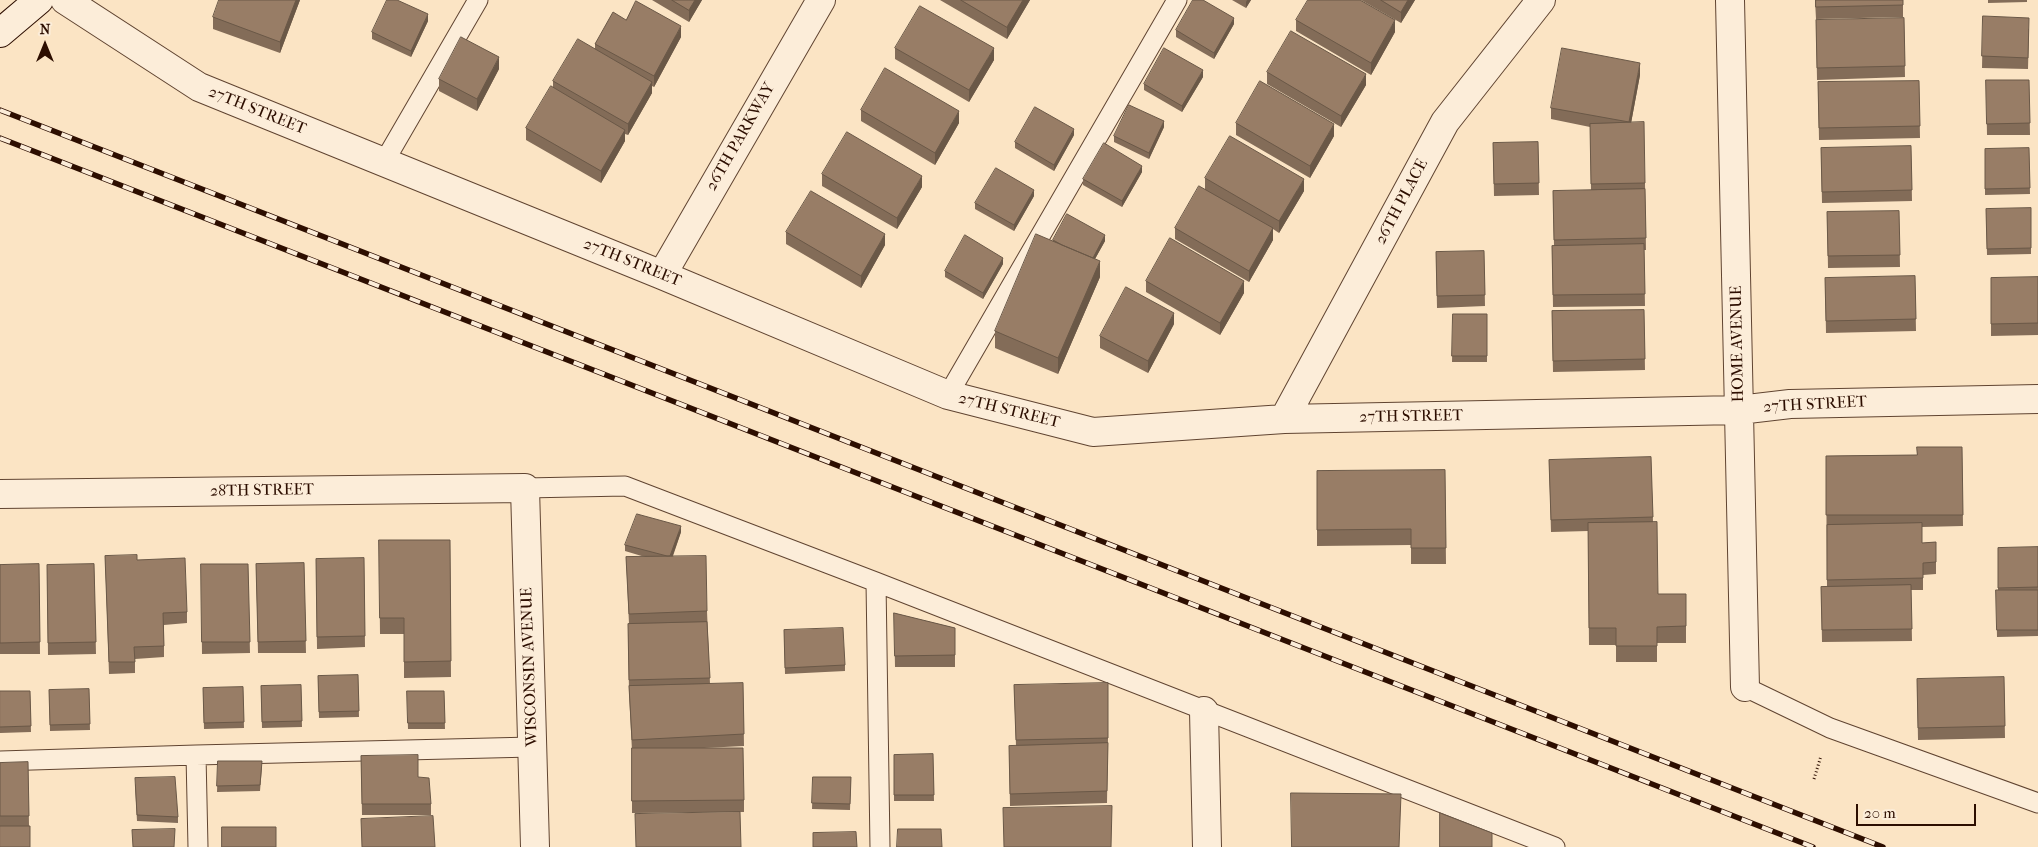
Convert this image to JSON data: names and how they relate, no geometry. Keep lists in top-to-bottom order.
{
  "streets": {
    "street": [
      "27TH STREET",
      "26TH PARKWAY",
      "26TH PLACE",
      "HOME AVENUE",
      "28TH STREET",
      "WISCONSIN AVENUE"
    ]
  },
  "crossings": [
    ["27TH STREET", "26TH PARKWAY"],
    ["27TH STREET", "26TH PLACE"],
    ["27TH STREET", "HOME AVENUE"],
    ["28TH STREET", "WISCONSIN AVENUE"]
  ],
  "scale_bar": "20 m",
  "north": "top"
}
